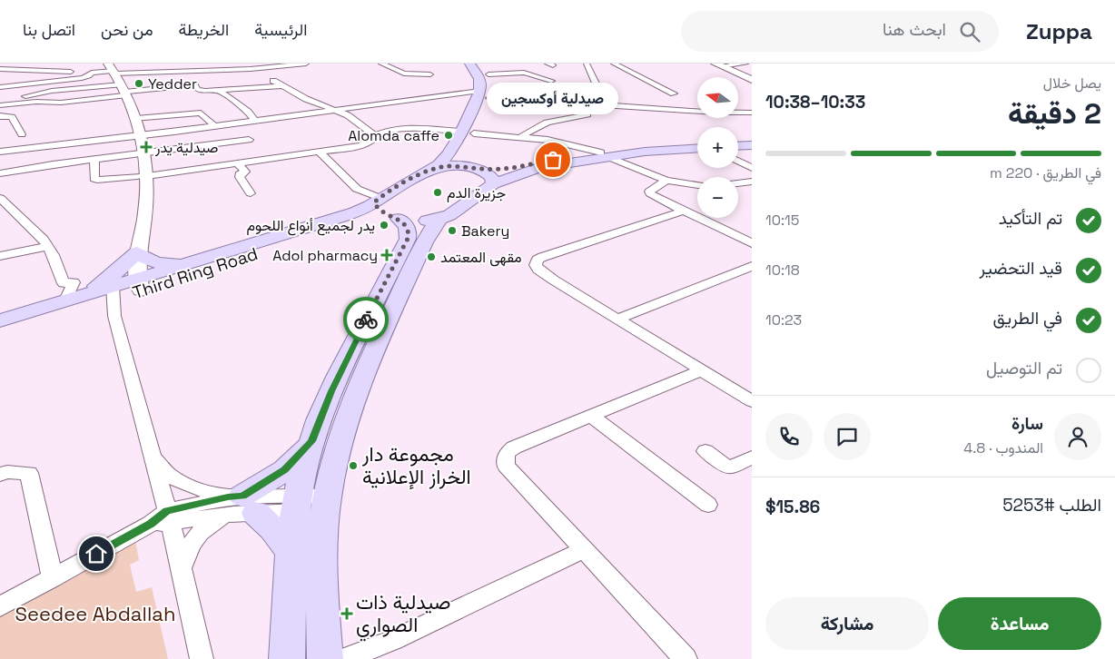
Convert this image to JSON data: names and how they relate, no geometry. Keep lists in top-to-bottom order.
{
  "streets": {
    "main road": ["Third Ring Road"]
  },
  "parks": ["Seedee Abdallah"],
  "places": {
    "other": [
      "Yedder",
      "Alomda caffe",
      "صيدلية أوكسجين",
      "جزيرة الدم",
      "يدر لجميع أنواع اللحوم",
      "Bakery",
      "مقهى المعتمد",
      "مجموعة دار الخراز اﻹعلانية"
    ],
    "health": ["صيدلية يدر", "Adol pharmacy", "صيدلية ذات الصواري"]
  },
  "north": "left",
  "page": {
    "header": "Zuppa",
    "search": "ابحث هنا",
    "nav": [
      "الرئيسية",
      "الخريطة",
      "من نحن",
      "اتصل بنا"
    ],
    "heading": ["2 دقيقة", "يصل خلال", "10:33–10:38"],
    "panel": [
      "سارة",
      "المندوب · 4.8",
      "الطلب #5253",
      "$15.86"
    ],
    "map_buttons": ["+", "−"],
    "bubble": "صيدلية أوكسجين",
    "bar": "في الطريق · 220 m",
    "list": [
      ["تم التأكيد", "10:15"],
      ["قيد التحضير", "10:18"],
      ["في الطريق", "10:23"],
      "تم التوصيل"
    ],
    "buttons": ["مساعدة", "مشاركة"]
  }
}
